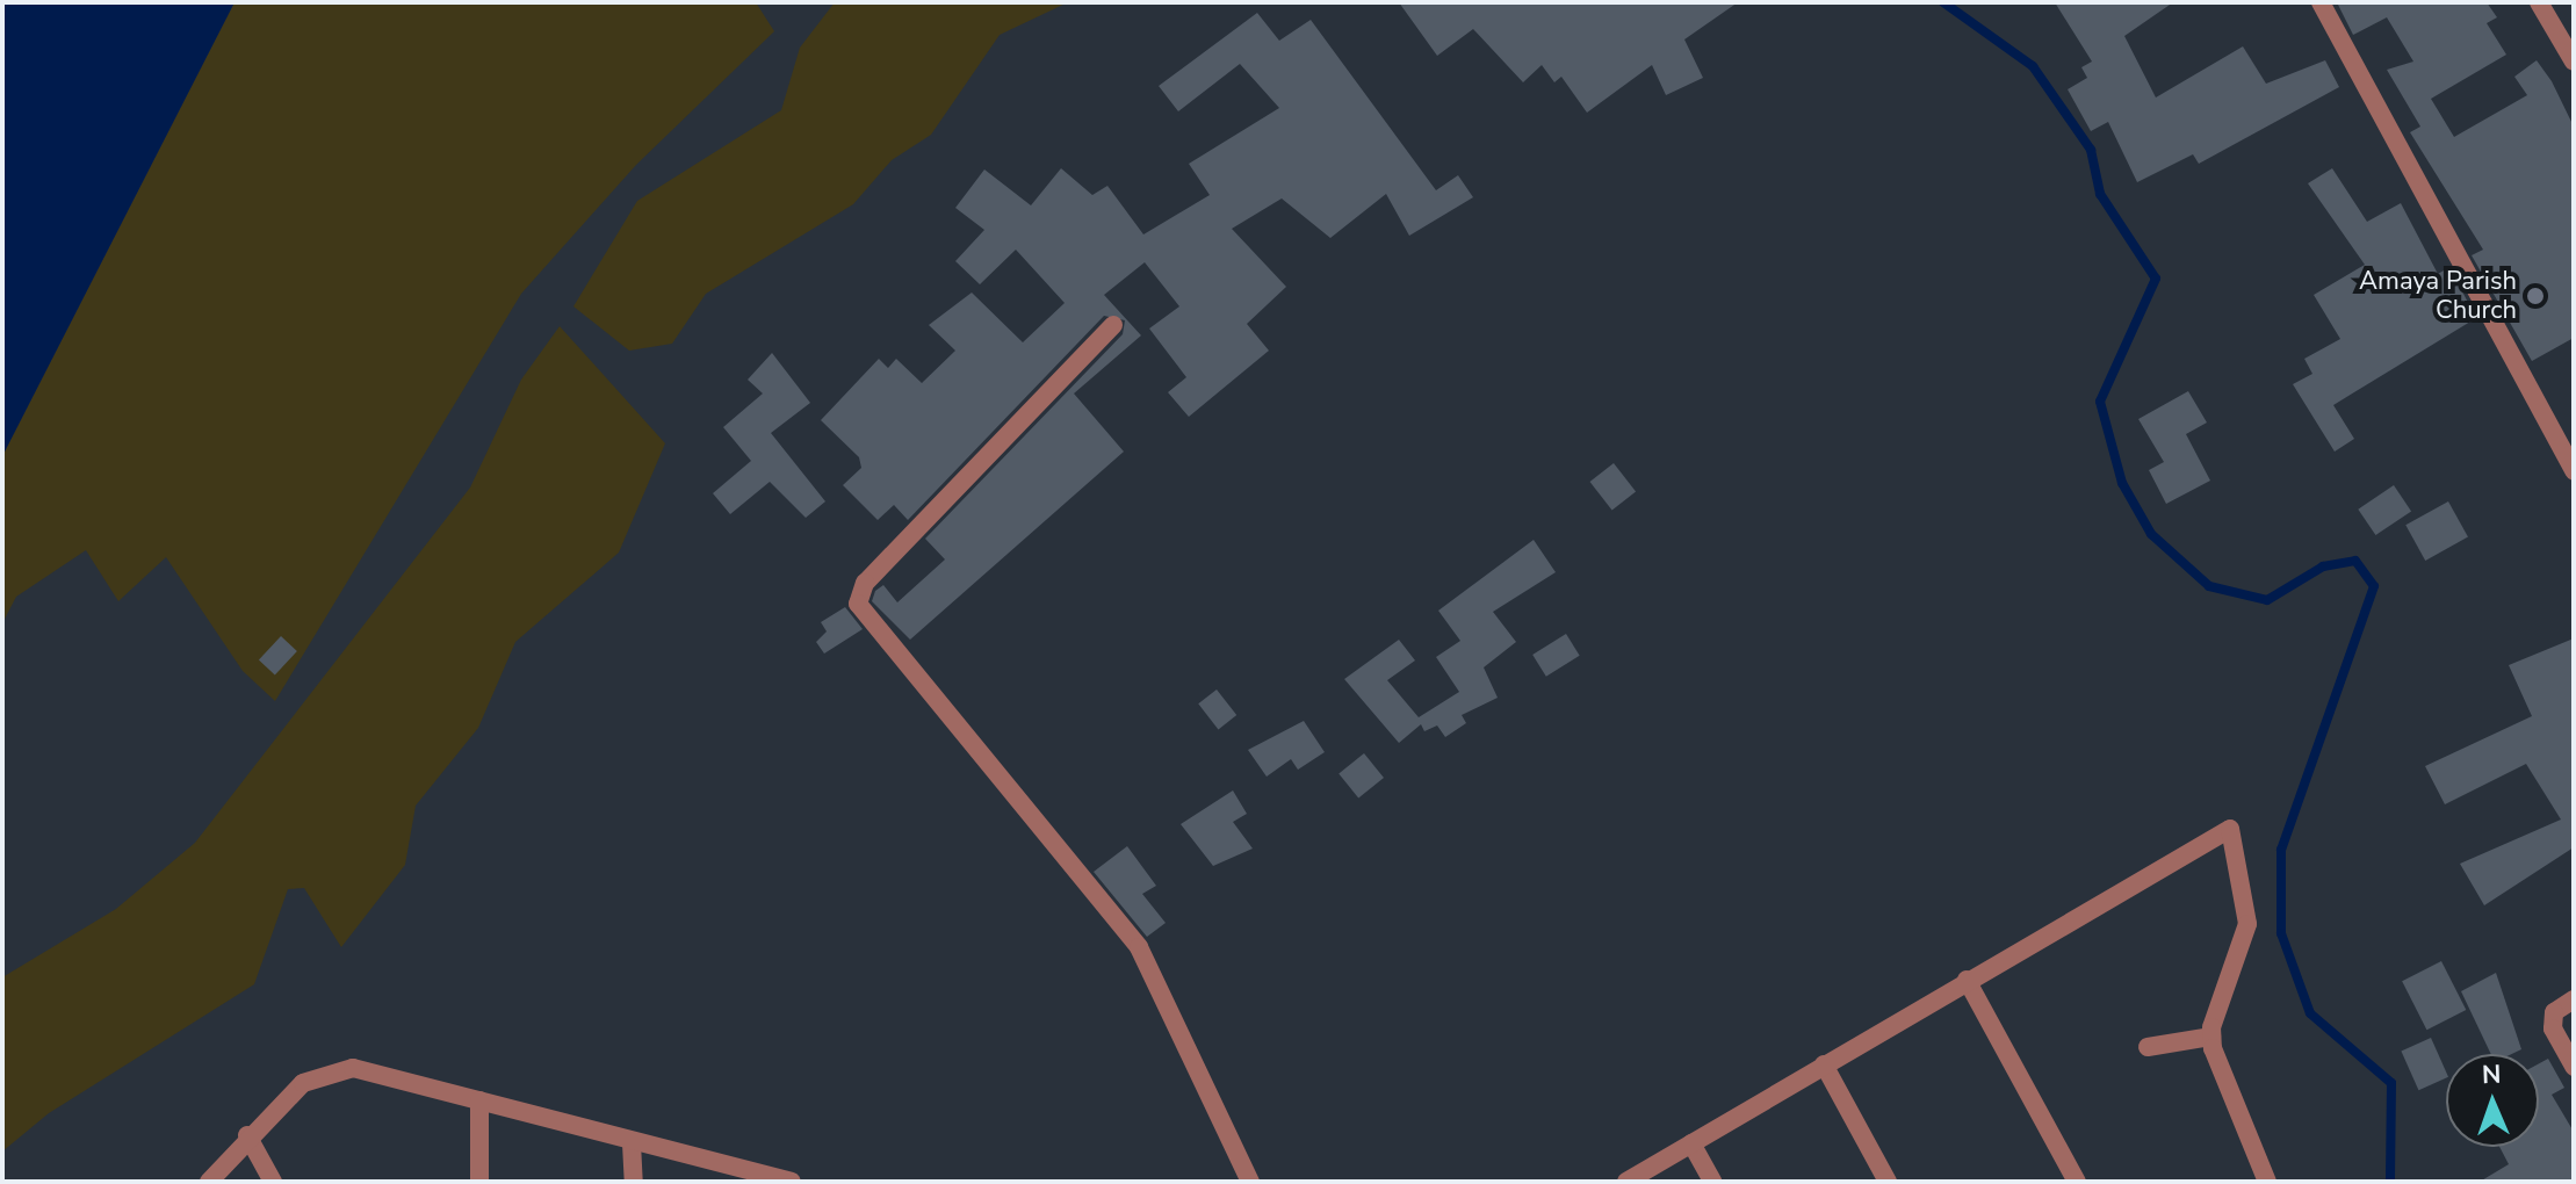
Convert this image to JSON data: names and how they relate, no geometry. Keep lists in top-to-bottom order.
{
  "places": ["Amaya Parish Church"],
  "north": "top"
}
